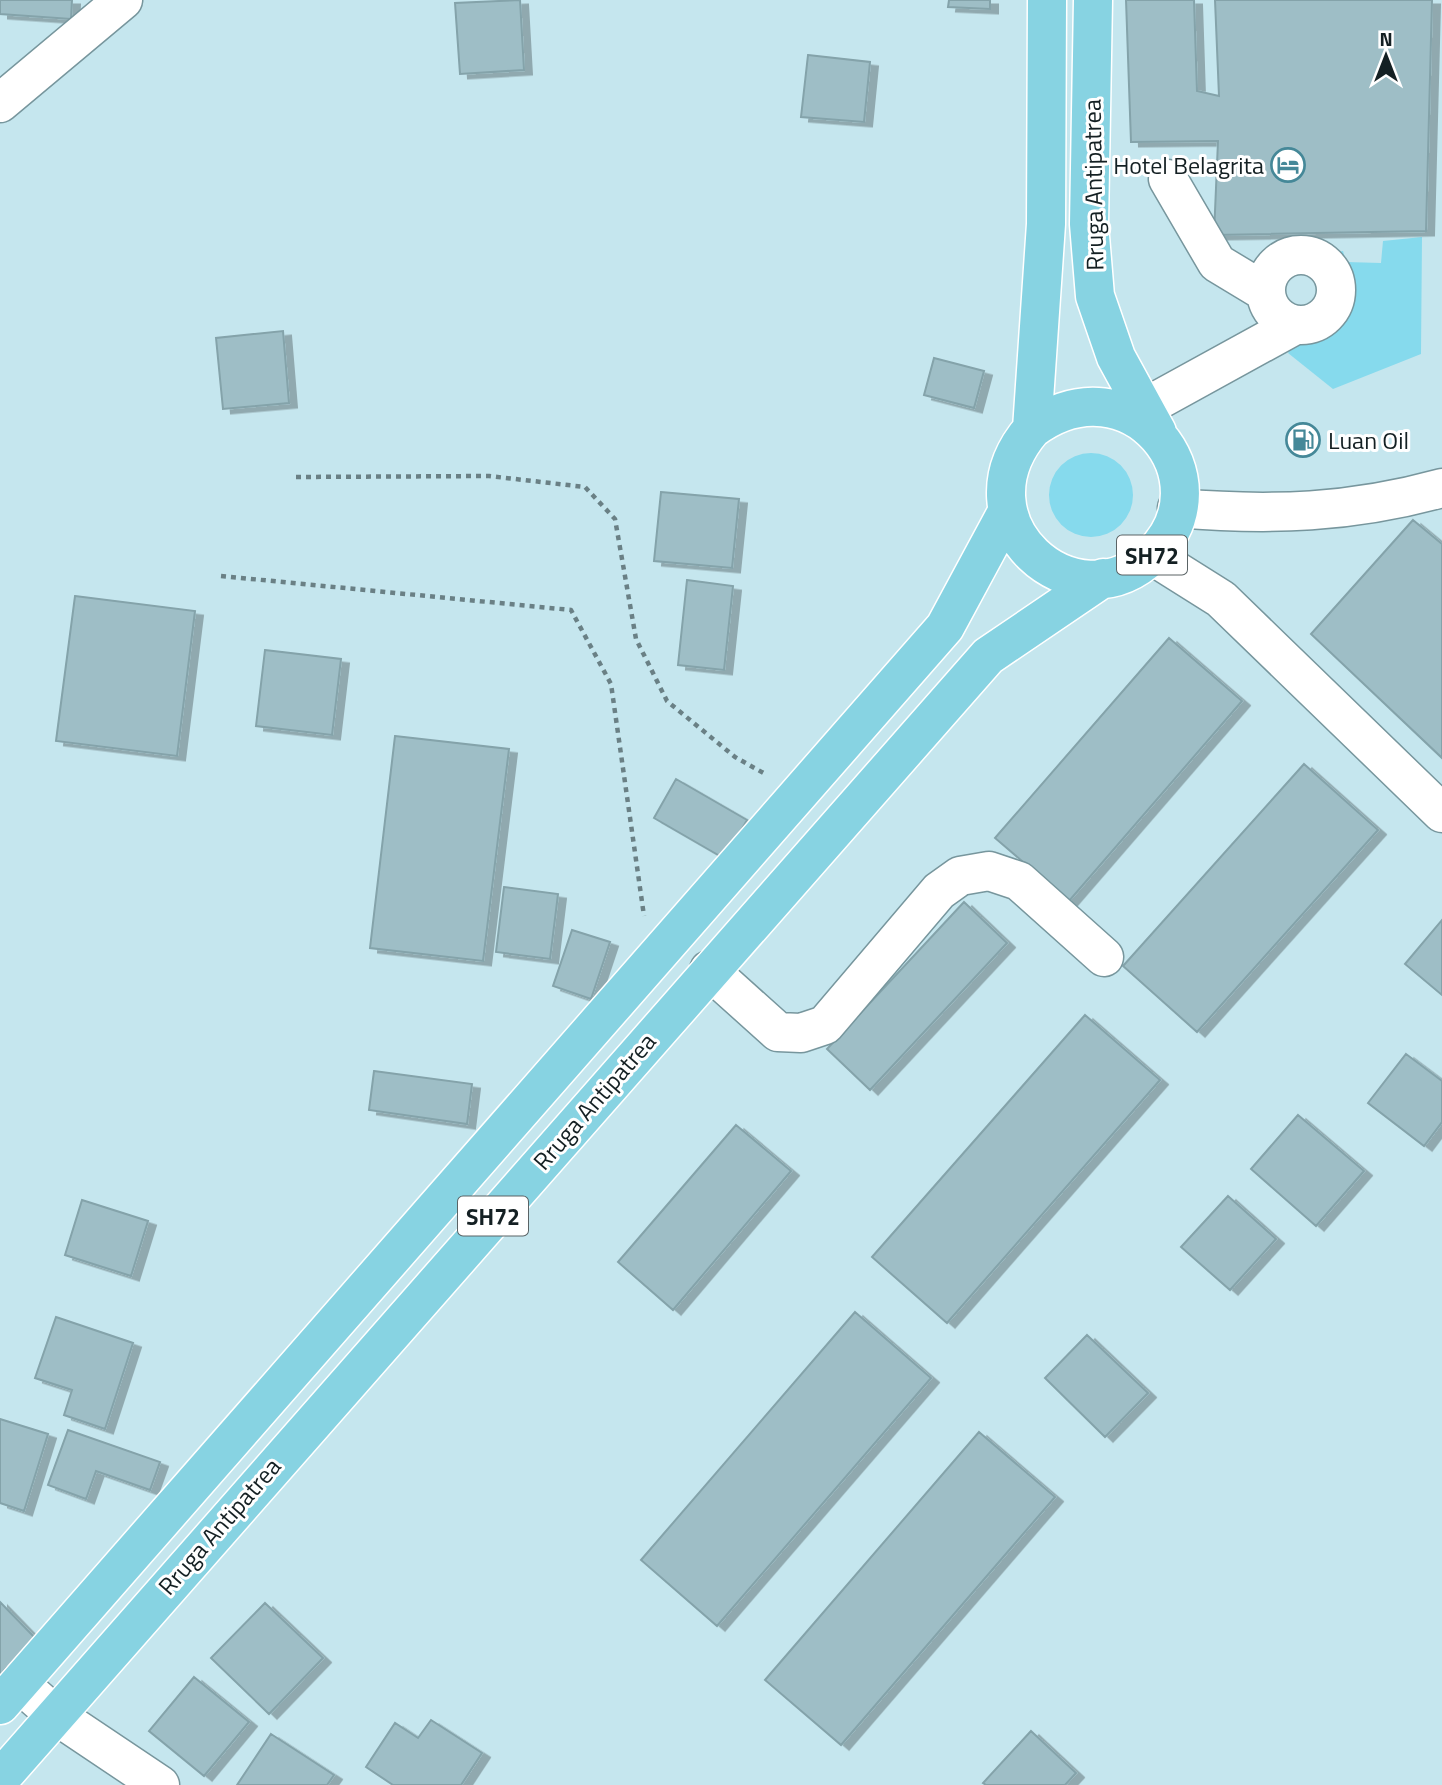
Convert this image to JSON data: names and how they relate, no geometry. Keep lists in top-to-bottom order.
{
  "streets": {
    "main road": ["Rruga Antipatrea", "SH72"]
  },
  "places": {
    "hotel": ["Hotel Belagrita"],
    "fuel station": ["Luan Oil"]
  },
  "north": "top"
}
